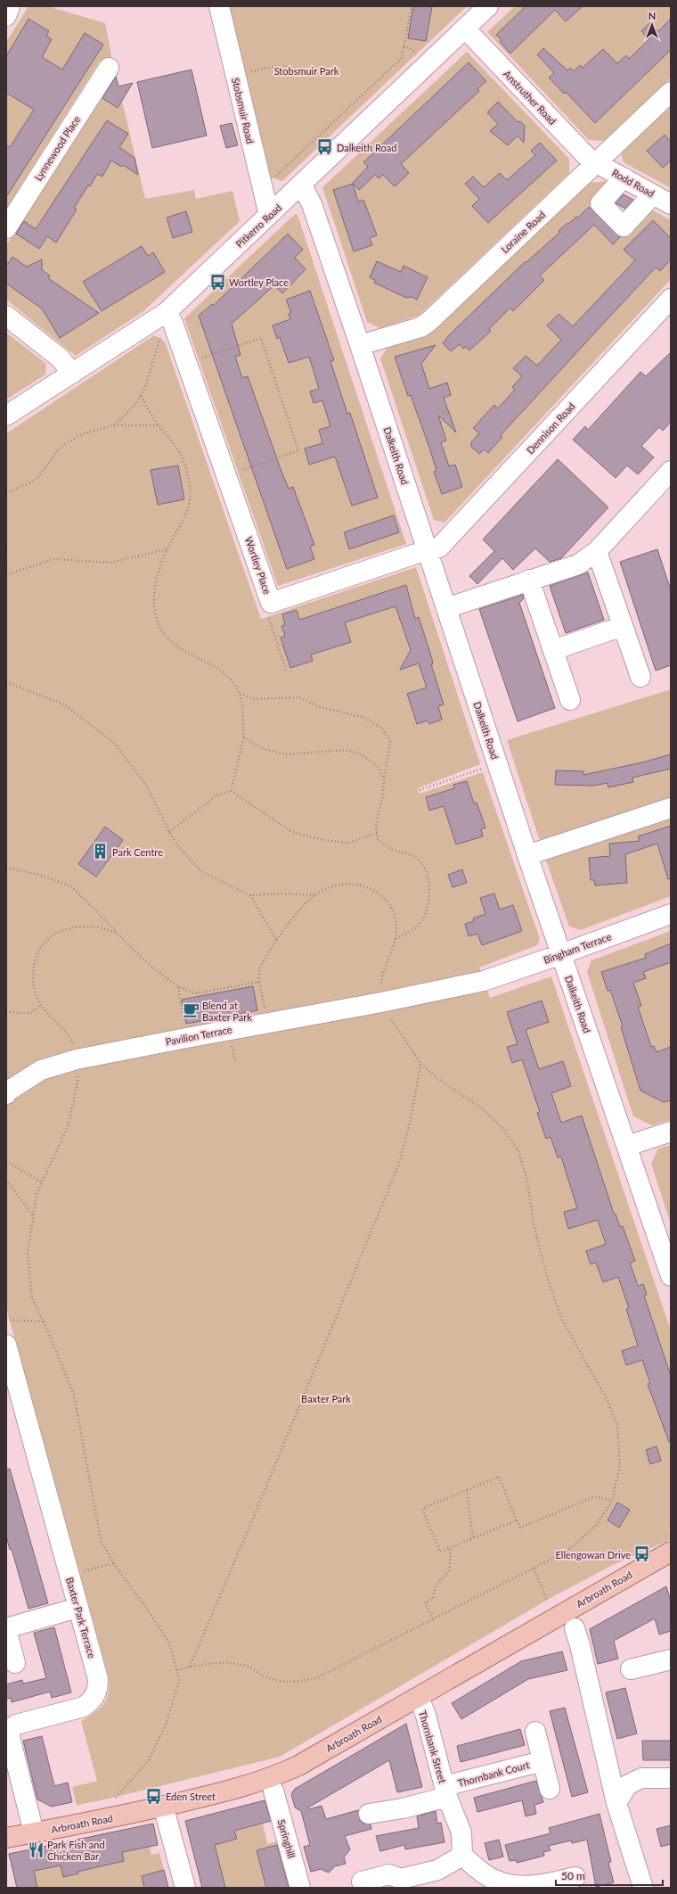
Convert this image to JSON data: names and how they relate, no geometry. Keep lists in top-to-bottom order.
{
  "streets": {
    "main road": ["Arbroath Road"],
    "street": [
      "Anstruther Road",
      "Stobsmuir Road",
      "Lynnewood Place",
      "Rodd Road",
      "Pitkerro Road",
      "Loraine Road",
      "Dennison Road",
      "Dalkeith Road",
      "Wortley Place",
      "Bingham Terrace",
      "Pavilion Terrace",
      "Baxter Park Terrace",
      "Thornbank Street",
      "Thornbank Court",
      "Springhill"
    ]
  },
  "crossings": [
    ["Anstruther Road", "Rodd Road"],
    ["Anstruther Road", "Pitkerro Road"],
    ["Anstruther Road", "Loraine Road"],
    ["Stobsmuir Road", "Pitkerro Road"],
    ["Rodd Road", "Loraine Road"],
    ["Pitkerro Road", "Dalkeith Road"],
    ["Pitkerro Road", "Wortley Place"],
    ["Loraine Road", "Dalkeith Road"],
    ["Dennison Road", "Dalkeith Road"],
    ["Dennison Road", "Wortley Place"],
    ["Dalkeith Road", "Wortley Place"],
    ["Dalkeith Road", "Bingham Terrace"],
    ["Bingham Terrace", "Pavilion Terrace"],
    ["Arbroath Road", "Baxter Park Terrace"],
    ["Arbroath Road", "Thornbank Street"],
    ["Thornbank Street", "Thornbank Court"]
  ],
  "parks": ["Stobsmuir Park", "Baxter Park"],
  "places": {
    "bus stop": [
      "Dalkeith Road",
      "Wortley Place",
      "Ellengowan Drive",
      "Eden Street"
    ],
    "building": ["Park Centre"],
    "cafe": ["Blend at Baxter Park"],
    "restaurant": ["Park Fish and Chicken Bar"]
  },
  "scale_bar": "50 m",
  "north": "top"
}
